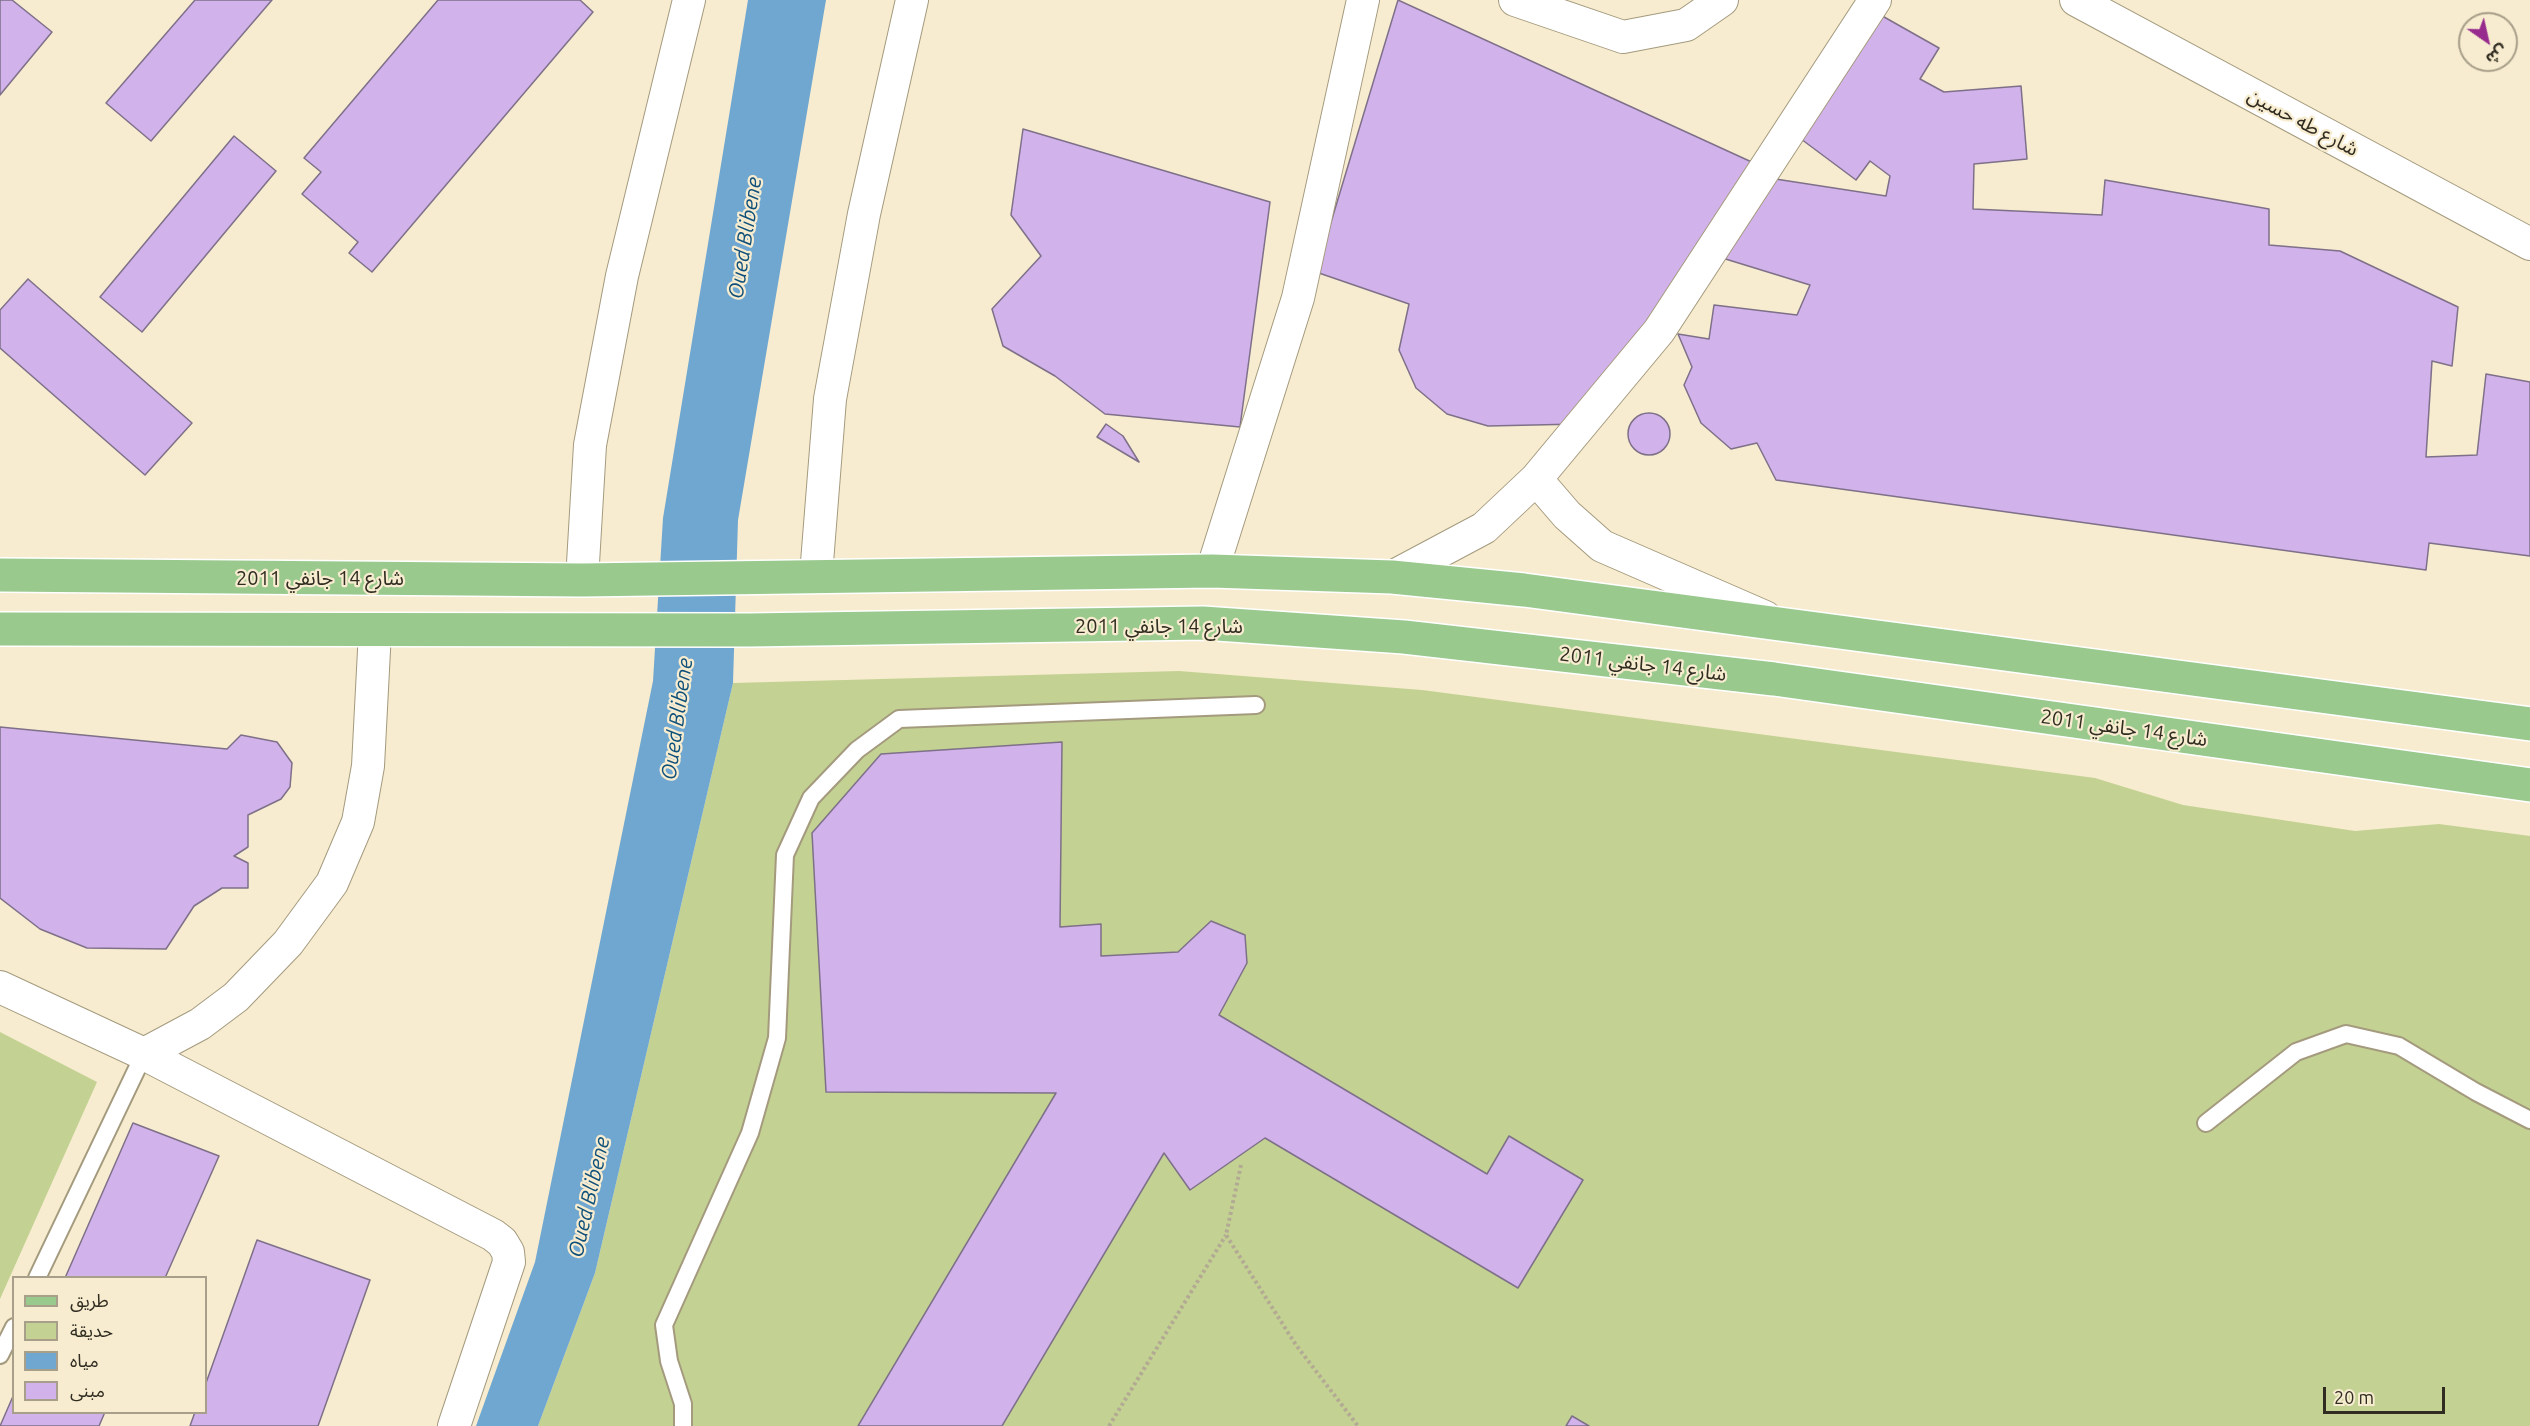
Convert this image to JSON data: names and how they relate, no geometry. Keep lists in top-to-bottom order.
{
  "streets": {
    "main road": ["شارع 14 جانفي 2011"],
    "street": ["شارع طه حسين"]
  },
  "water": ["Oued Blibene"],
  "legend": [
    "طريق",
    "حديقة",
    "مياه",
    "مبنى"
  ],
  "scale_bar": "20 m",
  "north": "bottom right"
}
